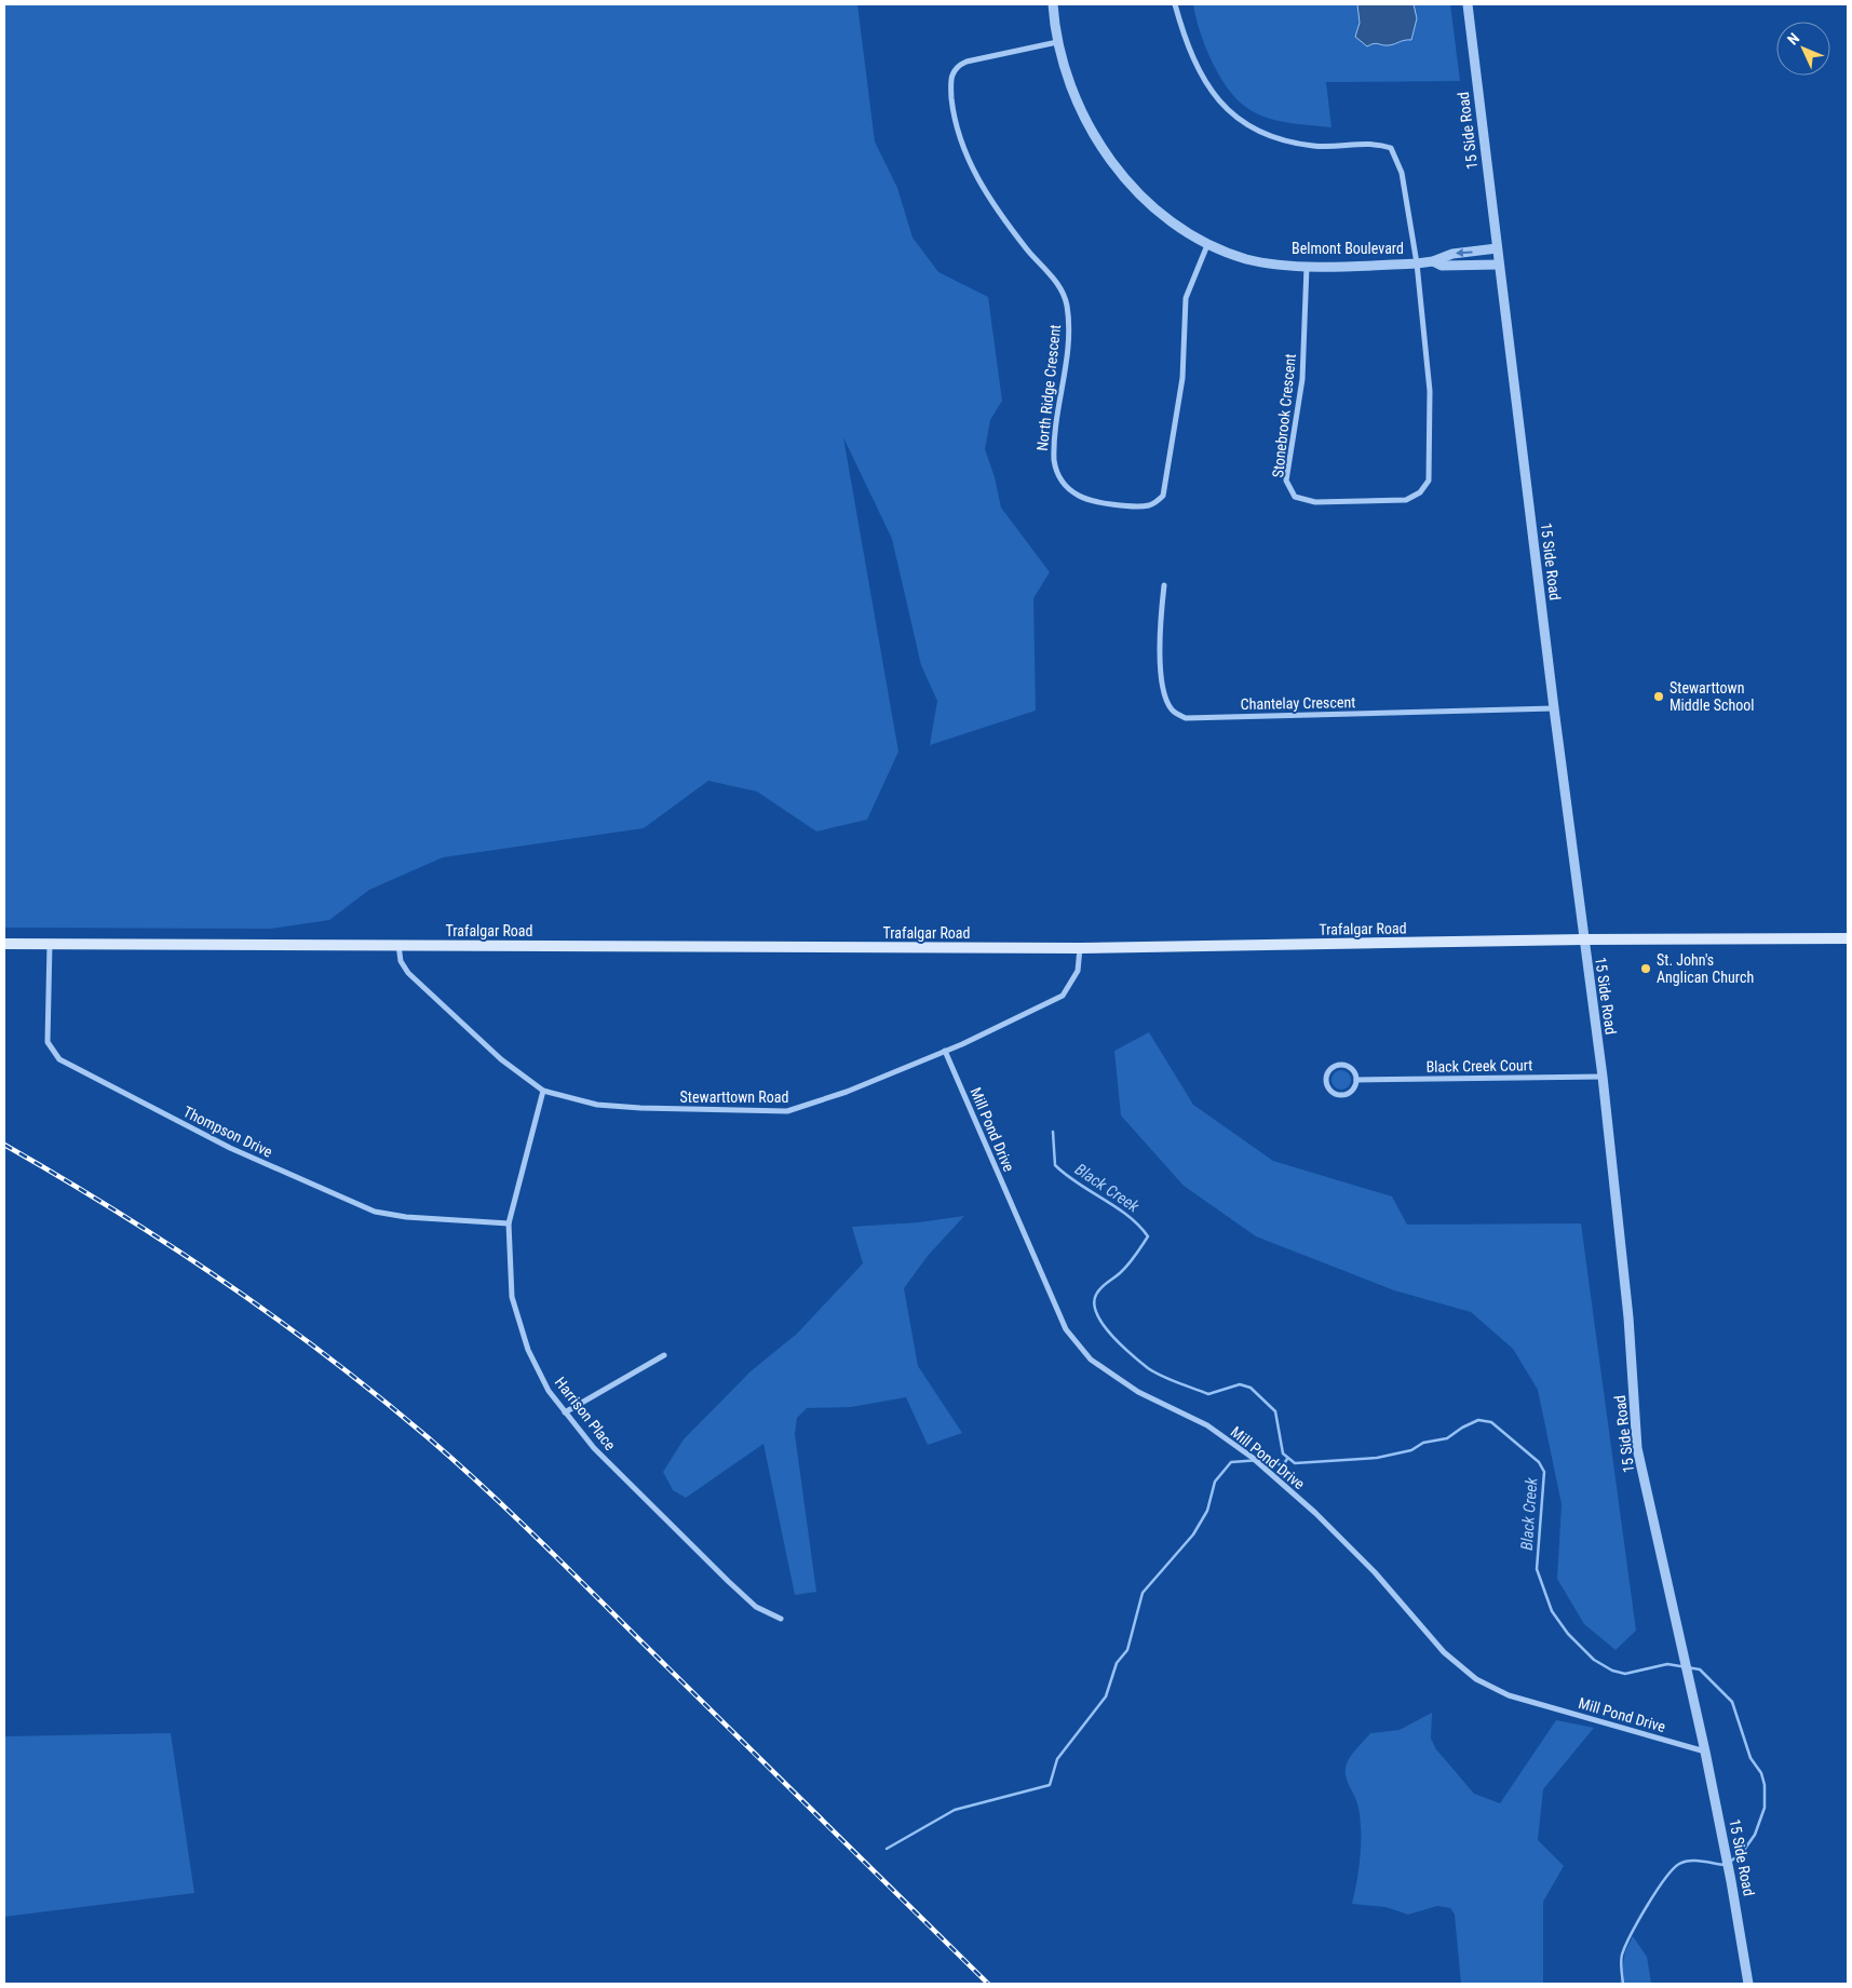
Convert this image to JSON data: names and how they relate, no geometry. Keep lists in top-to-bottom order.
{
  "streets": {
    "main road": ["Trafalgar Road"],
    "street": [
      "15 Side Road",
      "Belmont Boulevard",
      "North Ridge Crescent",
      "Stonebrook Crescent",
      "Chantelay Crescent",
      "Black Creek Court",
      "Stewarttown Road",
      "Mill Pond Drive",
      "Thompson Drive",
      "Harrison Place"
    ]
  },
  "crossings": [
    ["15 Side Road", "Belmont Boulevard"],
    ["15 Side Road", "Chantelay Crescent"],
    ["15 Side Road", "Trafalgar Road"],
    ["15 Side Road", "Black Creek Court"],
    ["15 Side Road", "Mill Pond Drive"],
    ["Belmont Boulevard", "North Ridge Crescent"],
    ["Belmont Boulevard", "Stonebrook Crescent"],
    ["Trafalgar Road", "Stewarttown Road"],
    ["Trafalgar Road", "Thompson Drive"],
    ["Stewarttown Road", "Mill Pond Drive"],
    ["Stewarttown Road", "Harrison Place"],
    ["Thompson Drive", "Harrison Place"]
  ],
  "water": ["Black Creek"],
  "places": ["Stewarttown Middle School", "St. John's Anglican Church"],
  "north": "top left"
}
